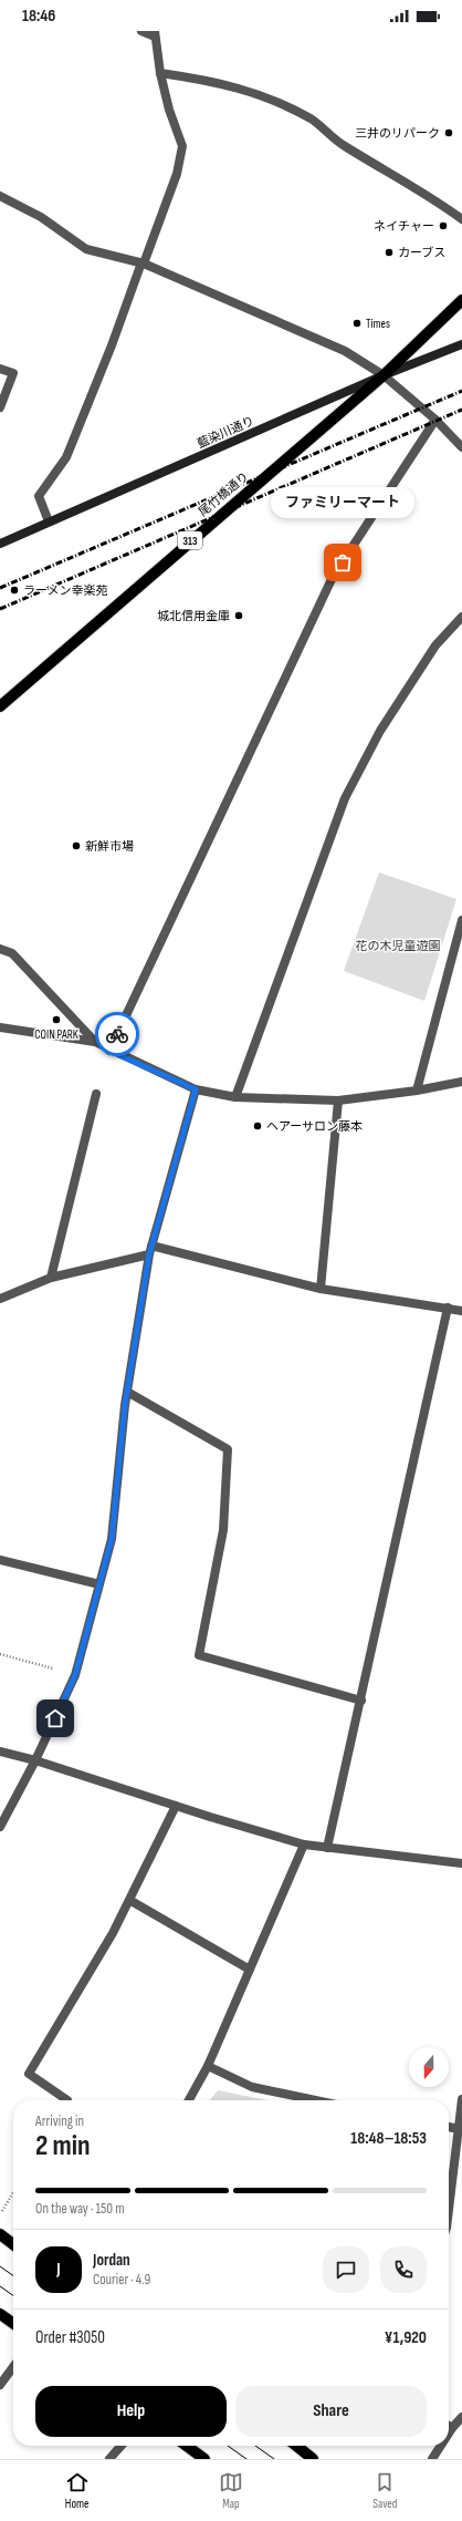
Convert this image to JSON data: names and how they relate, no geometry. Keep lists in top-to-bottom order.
{
  "streets": {
    "main road": ["尾竹橋通り", "313"],
    "street": ["藍染川通り"]
  },
  "crossings": [
    ["藍染川通り", "尾竹橋通り"]
  ],
  "parks": ["花の木児童遊園"],
  "places": [
    "三井のリパーク",
    "ネイチャー",
    "カーブス",
    "Times",
    "ファミリーマート",
    "ラーメン幸楽苑",
    "城北信用金庫",
    "新鮮市場",
    "COIN PARK",
    "ヘアーサロン藤本"
  ],
  "north": "bottom",
  "page": {
    "status": "18:46",
    "bubble": "ファミリーマート",
    "heading": ["2 min", "Arriving in", "18:48–18:53"],
    "panel": [
      "Jordan",
      "Courier · 4.9",
      "Order #3050",
      "¥1,920"
    ],
    "bar": "On the way · 150 m",
    "round": "J",
    "buttons": ["Help", "Share"],
    "tabs": ["Home", "Map", "Saved"]
  }
}
